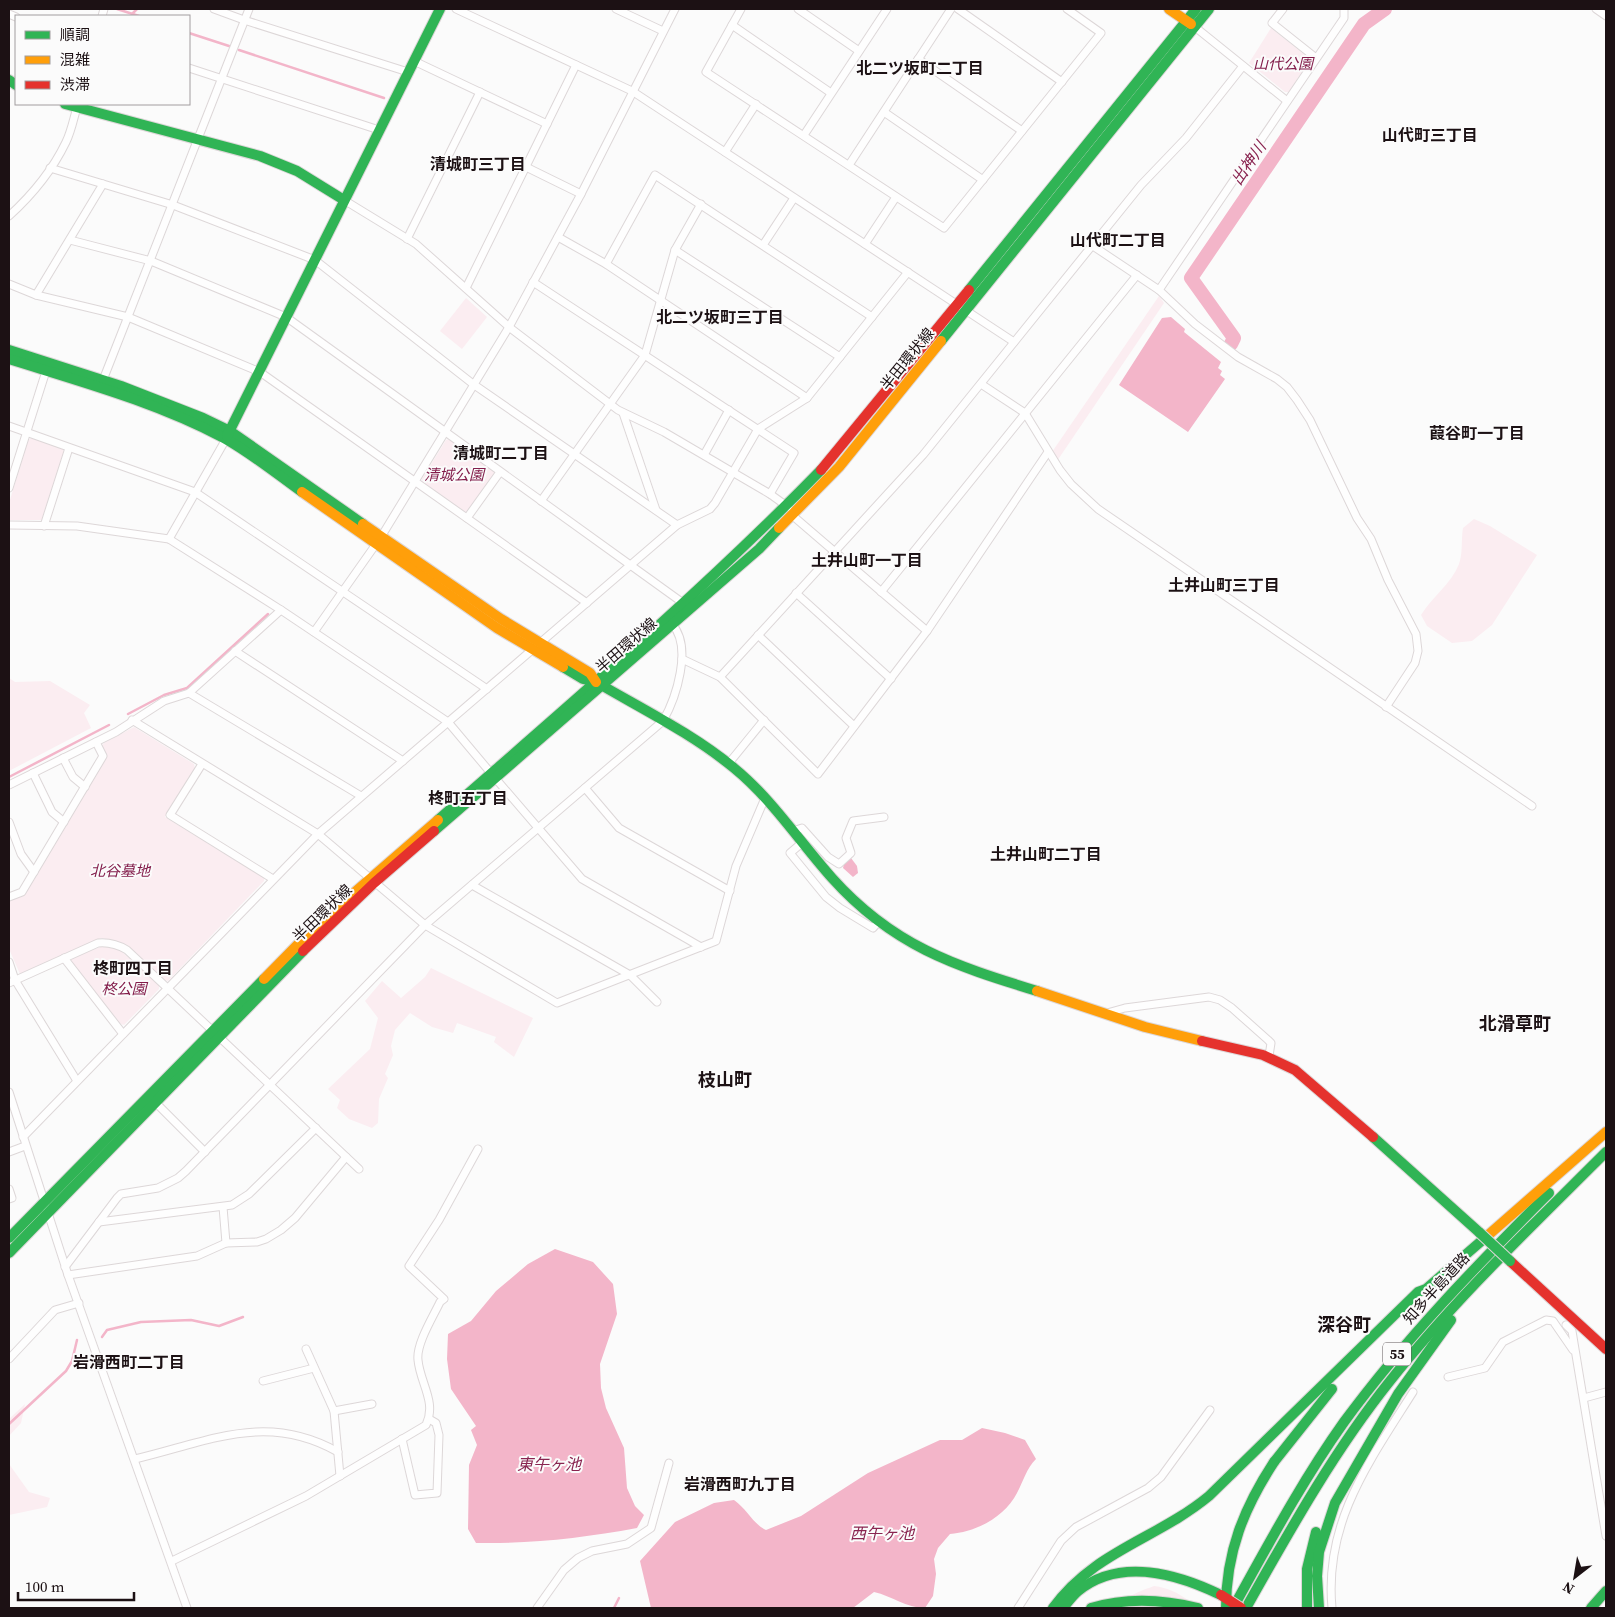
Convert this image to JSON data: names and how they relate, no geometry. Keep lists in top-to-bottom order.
{
  "streets": {
    "main road": ["半田環状線", "知多半島道路", "55"]
  },
  "districts": [
    "北二ツ坂町二丁目",
    "山代町三丁目",
    "清城町三丁目",
    "山代町二丁目",
    "北二ツ坂町三丁目",
    "葭谷町一丁目",
    "清城町二丁目",
    "土井山町一丁目",
    "土井山町三丁目",
    "柊町五丁目",
    "土井山町二丁目",
    "柊町四丁目",
    "北滑草町",
    "枝山町",
    "深谷町",
    "岩滑西町二丁目",
    "岩滑西町九丁目"
  ],
  "water": ["出神川", "東午ヶ池", "西午ヶ池"],
  "parks": [
    "山代公園",
    "清城公園",
    "北谷墓地",
    "柊公園"
  ],
  "legend": ["順調", "混雑", "渋滞"],
  "scale_bar": "100 m",
  "north": "bottom left"
}
